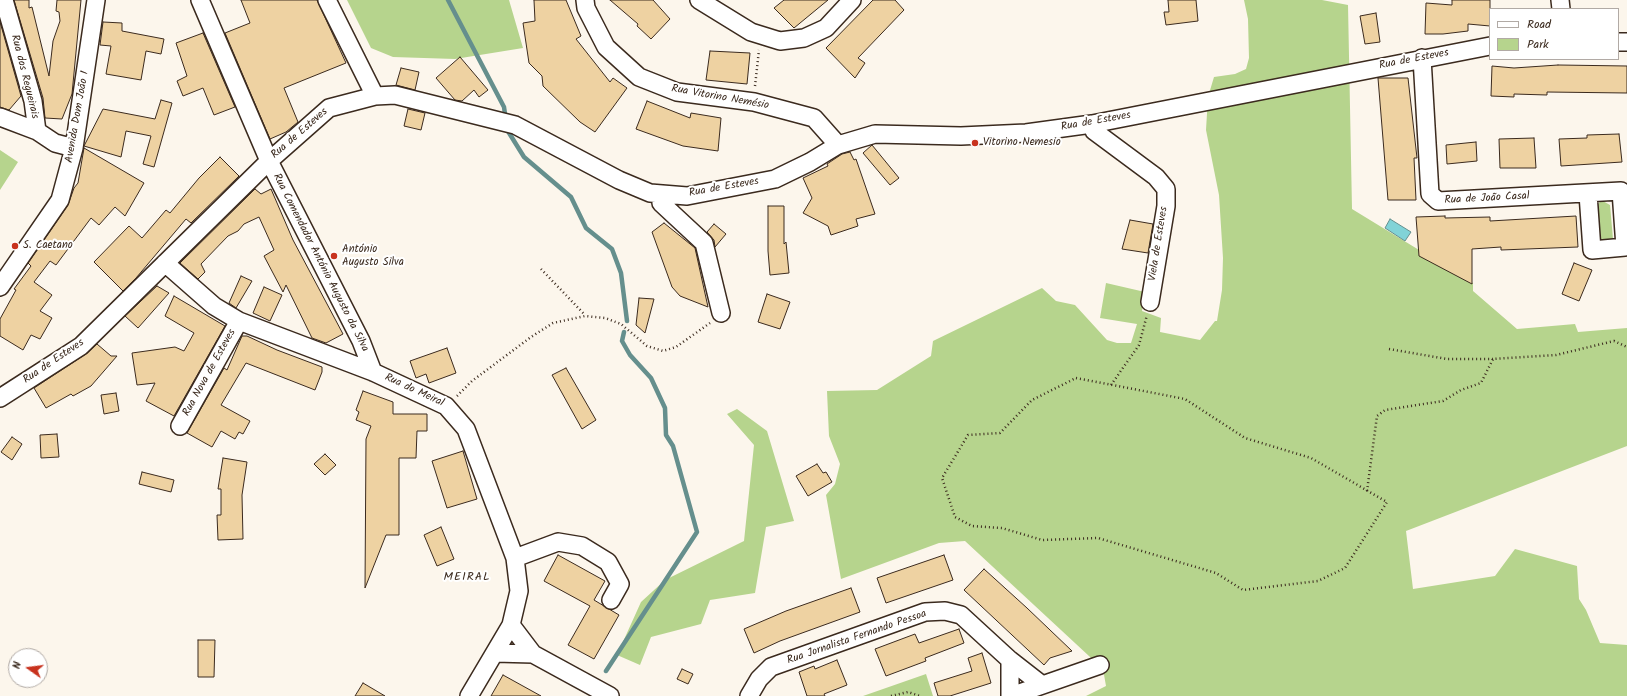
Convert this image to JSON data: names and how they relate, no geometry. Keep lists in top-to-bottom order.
{
  "streets": {
    "street": [
      "Rua de Esteves",
      "Rua dos Regueirais",
      "Rua Vitorino Nemésio",
      "Avenida Dom João I",
      "Rua de João Casal",
      "Viela de Esteves",
      "Rua Comendador António Augusto da Silva",
      "Rua Nova de Esteves",
      "Rua do Meiral",
      "Rua Jornalista Fernando Pessoa"
    ]
  },
  "crossings": [
    ["Rua de Esteves", "Rua Vitorino Nemésio"],
    ["Rua de Esteves", "Rua de João Casal"],
    ["Rua de Esteves", "Viela de Esteves"],
    ["Rua de Esteves", "Rua Comendador António Augusto da Silva"],
    ["Rua de Esteves", "Rua do Meiral"],
    ["Rua Comendador António Augusto da Silva", "Rua do Meiral"],
    ["Rua Nova de Esteves", "Rua do Meiral"]
  ],
  "districts": ["MEIRAL"],
  "places": ["Vitorino Nemesio", "S. Caetano", "António Augusto Silva"],
  "legend": ["Road", "Park"],
  "north": "left"
}
